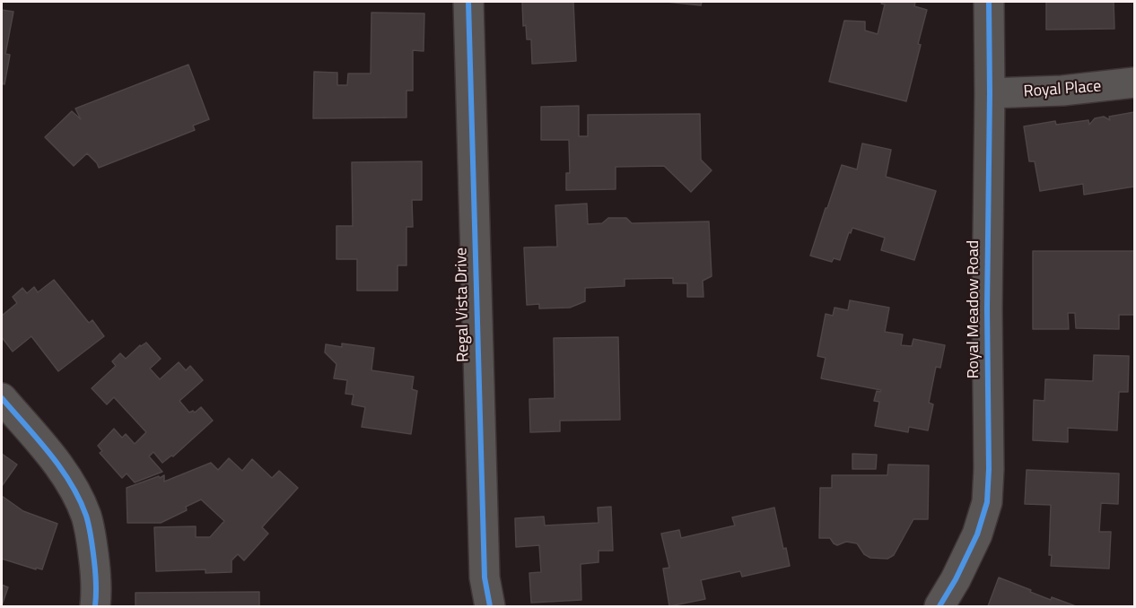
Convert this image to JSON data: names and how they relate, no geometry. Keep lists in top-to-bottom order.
{
  "streets": {
    "street": ["Royal Place", "Regal Vista Drive", "Royal Meadow Road"]
  },
  "crossings": [
    ["Royal Place", "Royal Meadow Road"]
  ]
}
